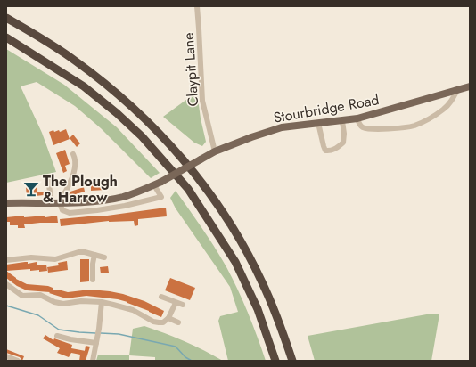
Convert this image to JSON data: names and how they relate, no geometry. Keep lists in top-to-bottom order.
{
  "streets": {
    "main road": ["Stourbridge Road"],
    "street": ["Claypit Lane"]
  },
  "crossings": [
    ["Claypit Lane", "Stourbridge Road"]
  ],
  "places": {
    "bar": ["The Plough & Harrow"]
  }
}
